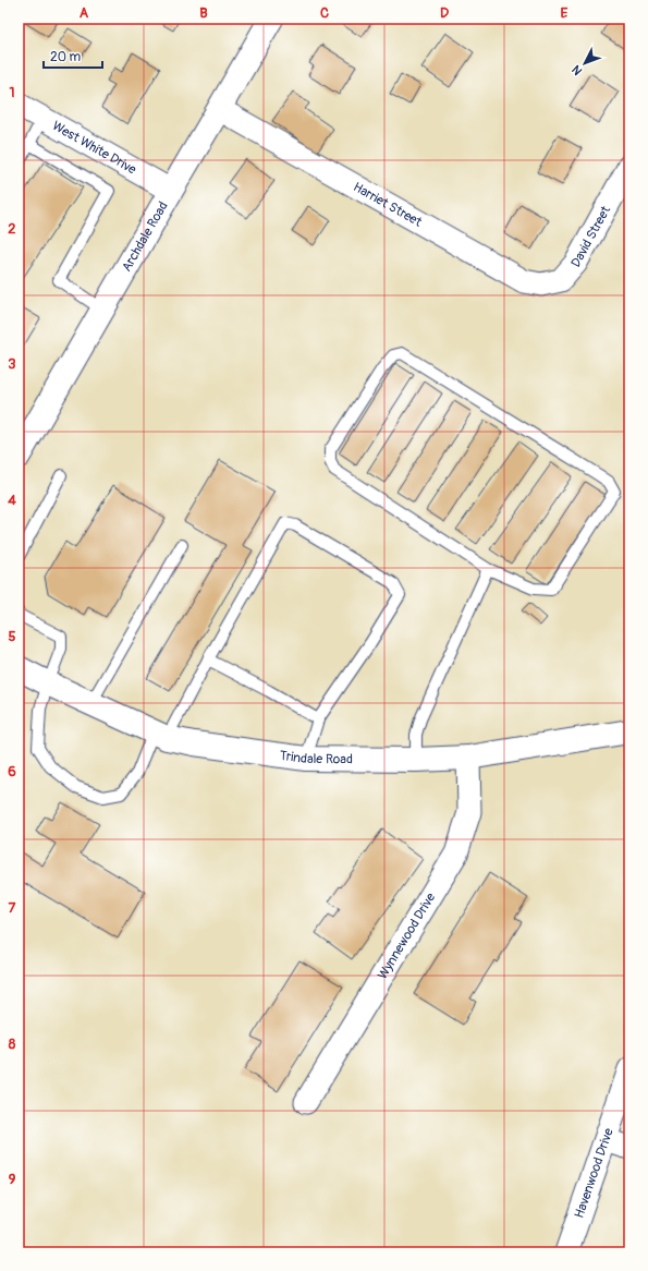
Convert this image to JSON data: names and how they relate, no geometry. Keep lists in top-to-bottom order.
{
  "streets": {
    "main road": ["Archdale Road", "Trindale Road"],
    "street": [
      "West White Drive",
      "Harriet Street",
      "David Street",
      "Wynnewood Drive",
      "Havenwood Drive"
    ]
  },
  "crossings": [
    ["West White Drive", "Archdale Road"],
    ["Harriet Street", "David Street"],
    ["Harriet Street", "Archdale Road"],
    ["Trindale Road", "Wynnewood Drive"]
  ],
  "scale_bar": "20 m",
  "north": "bottom left",
  "grid": {
    "columns": [
      "A",
      "B",
      "C",
      "D",
      "E"
    ],
    "rows": [
      "1",
      "2",
      "3",
      "4",
      "5",
      "6",
      "7",
      "8",
      "9"
    ]
  }
}
